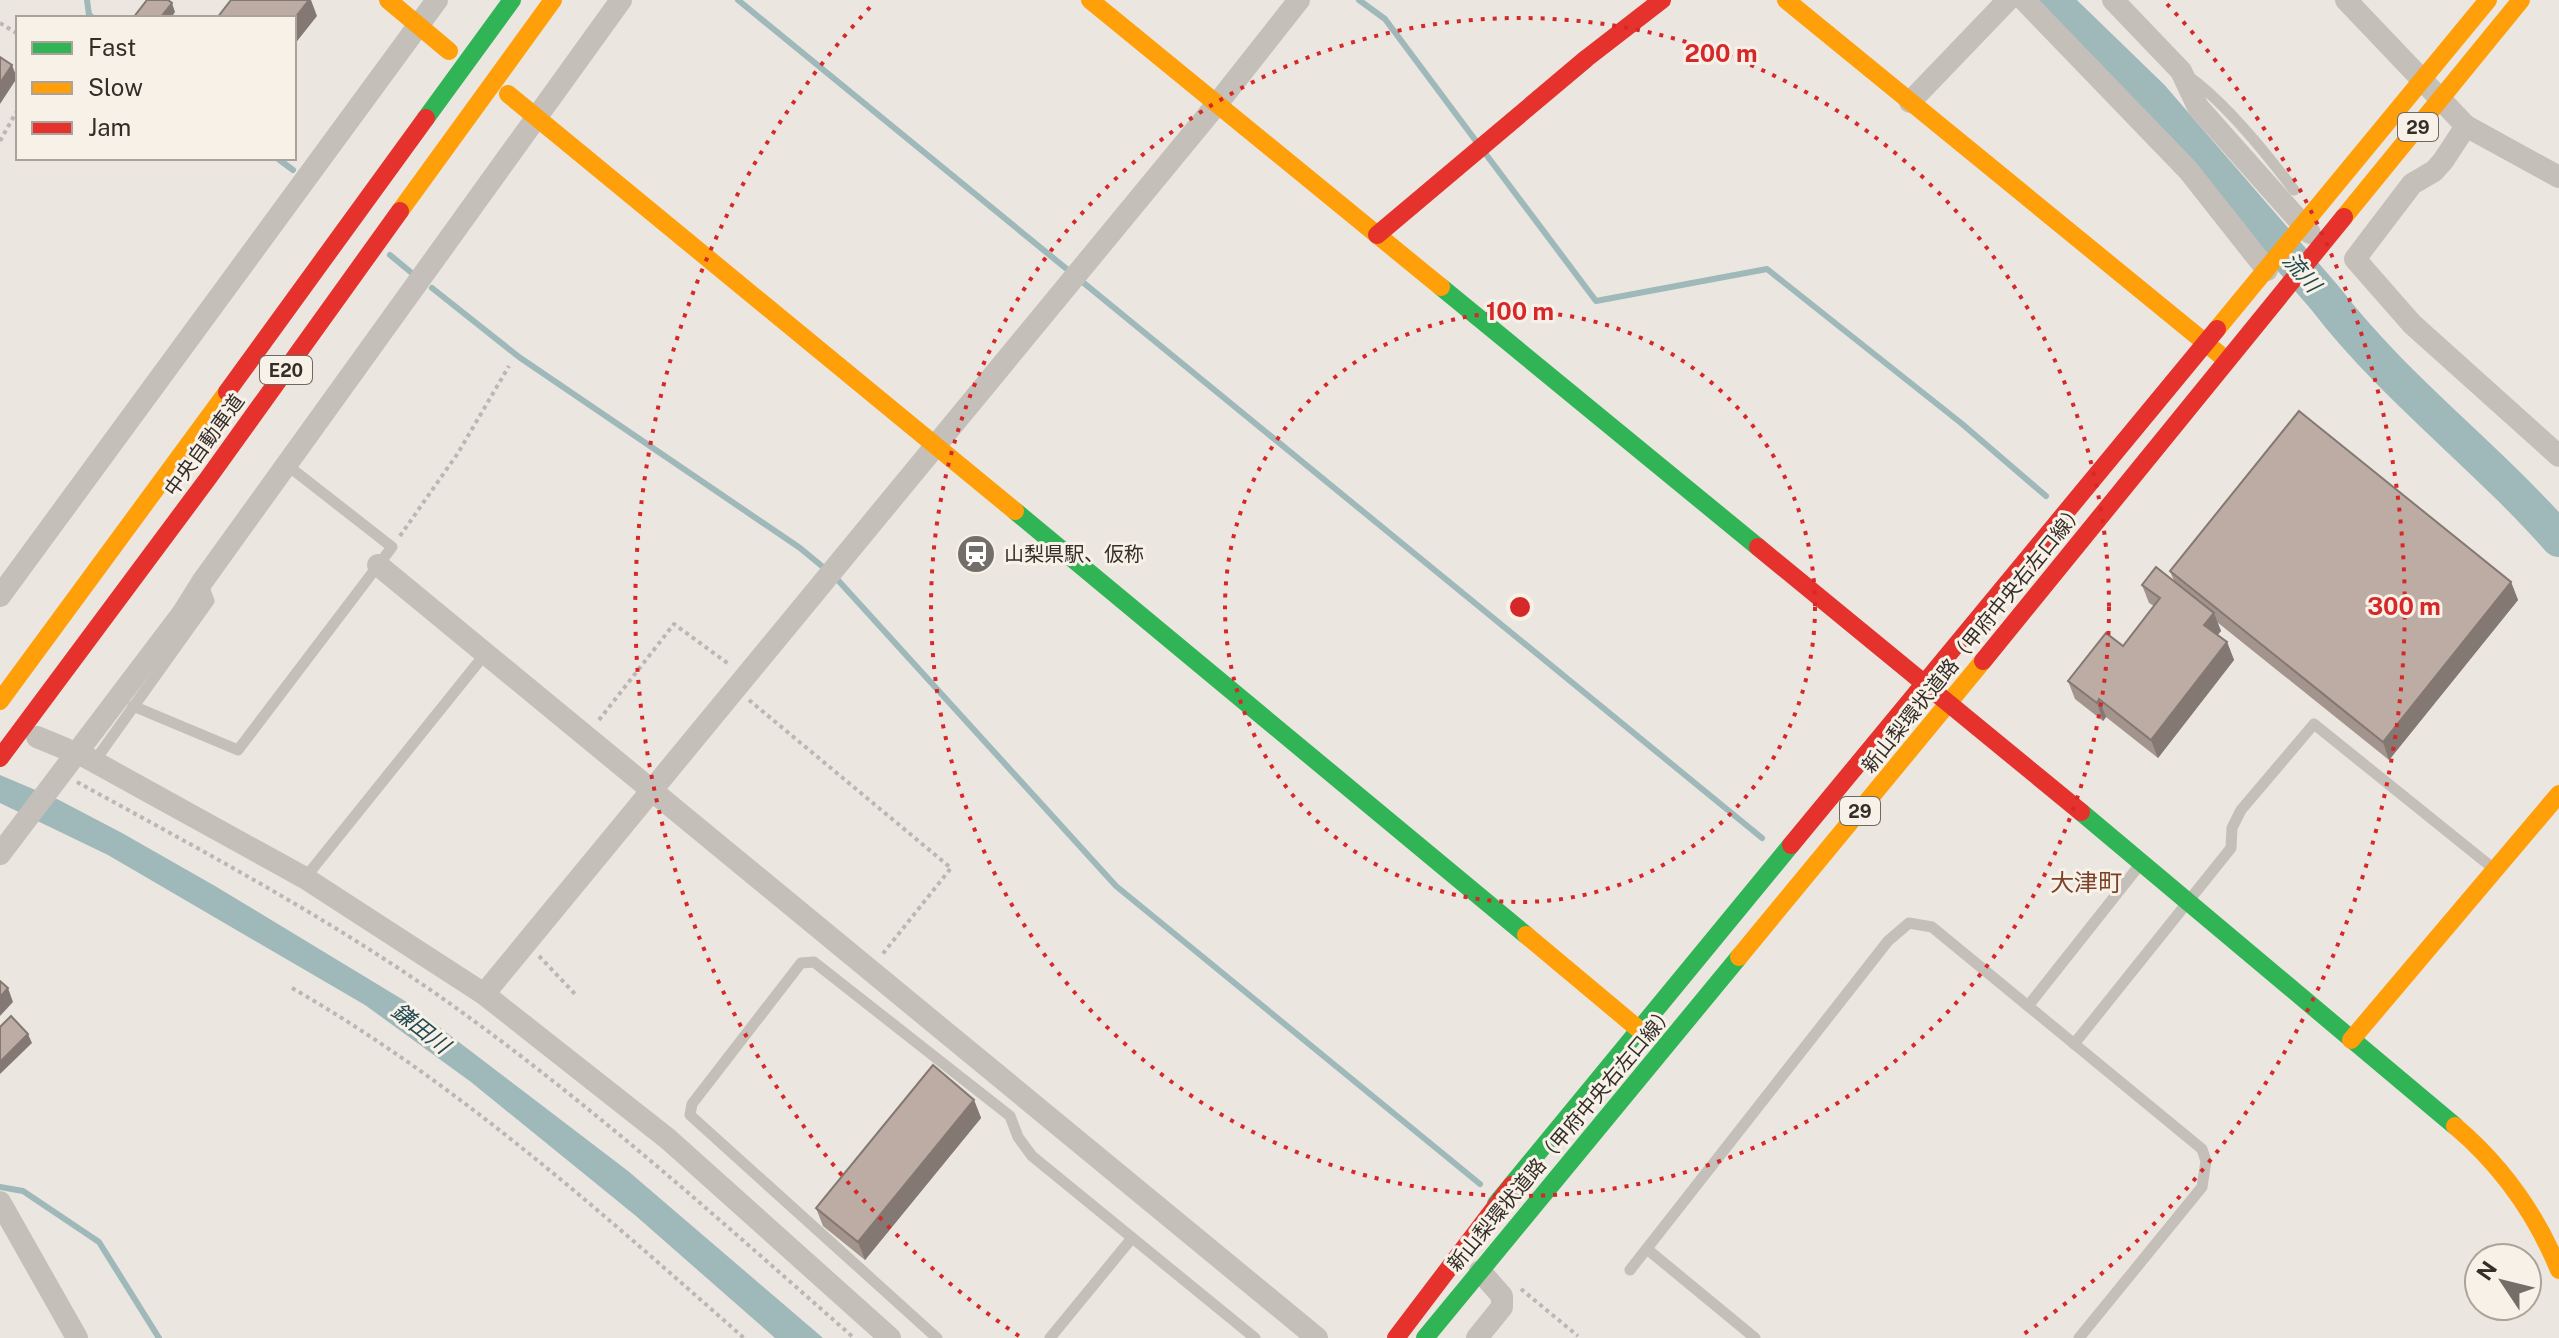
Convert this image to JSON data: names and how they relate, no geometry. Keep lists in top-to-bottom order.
{
  "streets": {
    "main road": [
      "29",
      "E20",
      "中央自動車道",
      "新山梨環状道路（甲府中央右左口線）"
    ]
  },
  "districts": ["大津町"],
  "water": ["流川", "鎌田川"],
  "places": {
    "station": ["山梨県駅、仮称"]
  },
  "legend": ["Fast", "Slow", "Jam"],
  "north": "top left",
  "rings": ["200 m", "100 m", "300 m"]
}
